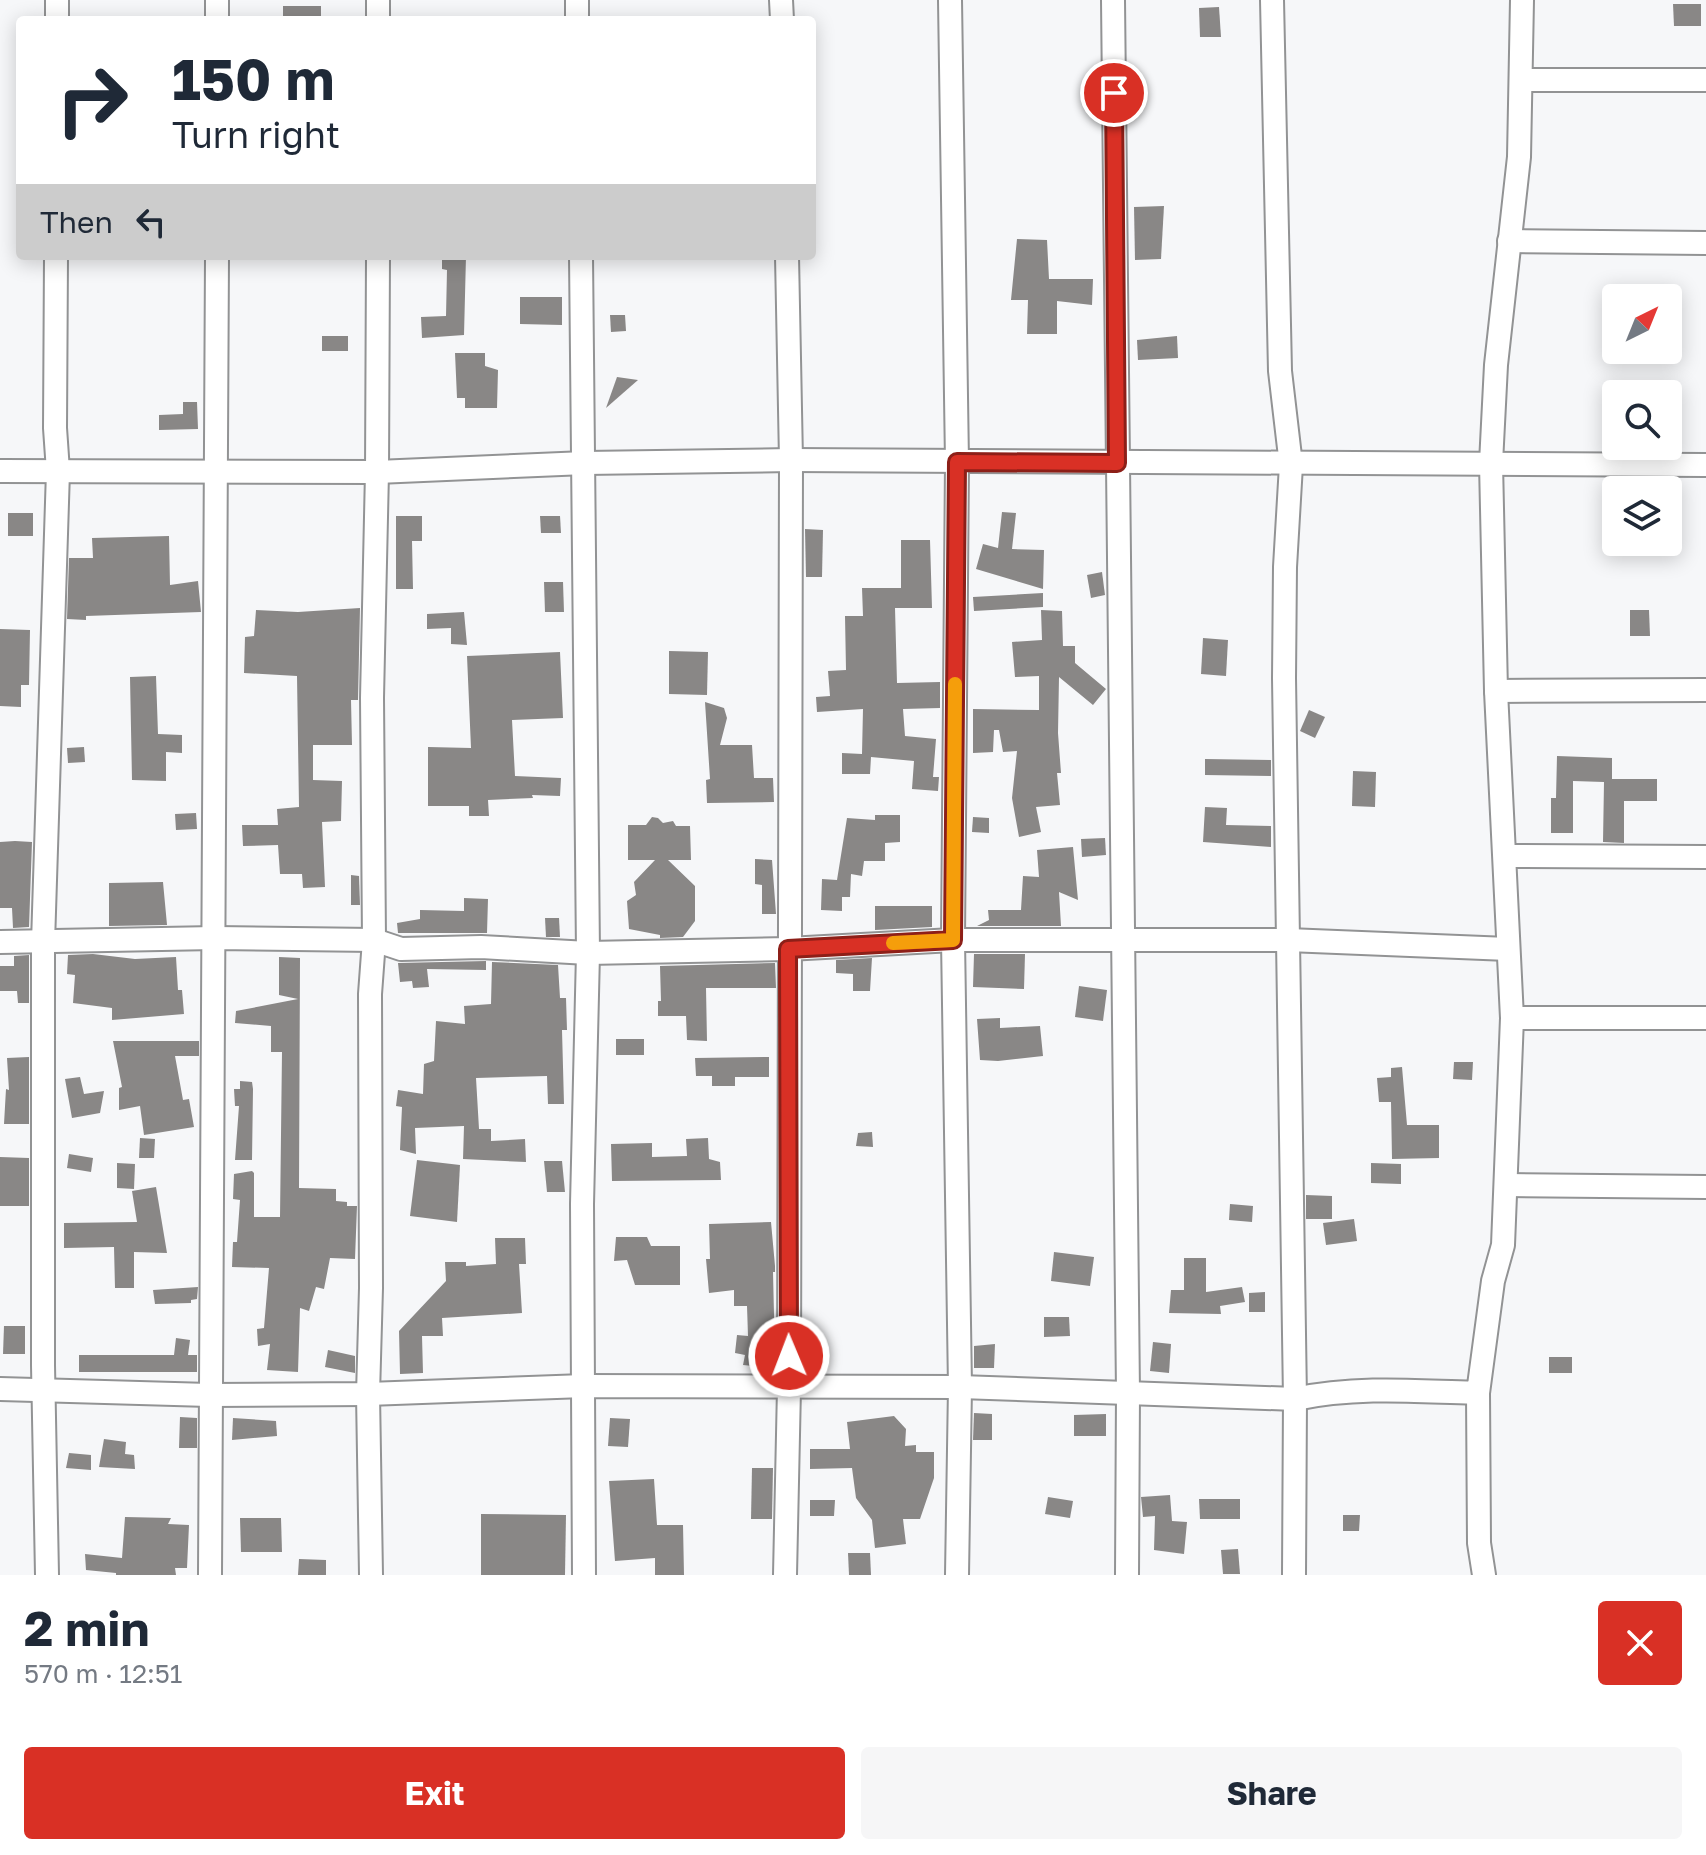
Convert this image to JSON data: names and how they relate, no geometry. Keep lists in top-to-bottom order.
{
  "north": "top right",
  "page": {
    "turn": ["150 m", "Turn right"],
    "then": "Then",
    "heading": ["2 min", "570 m · 12:51"],
    "buttons": ["Exit", "Share"]
  }
}
